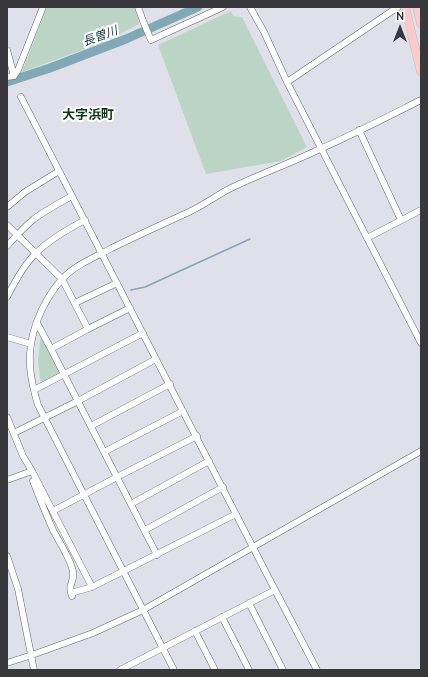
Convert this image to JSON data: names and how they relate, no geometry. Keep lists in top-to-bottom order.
{
  "districts": ["大字浜町"],
  "water": ["長曽川"],
  "north": "top"
}
